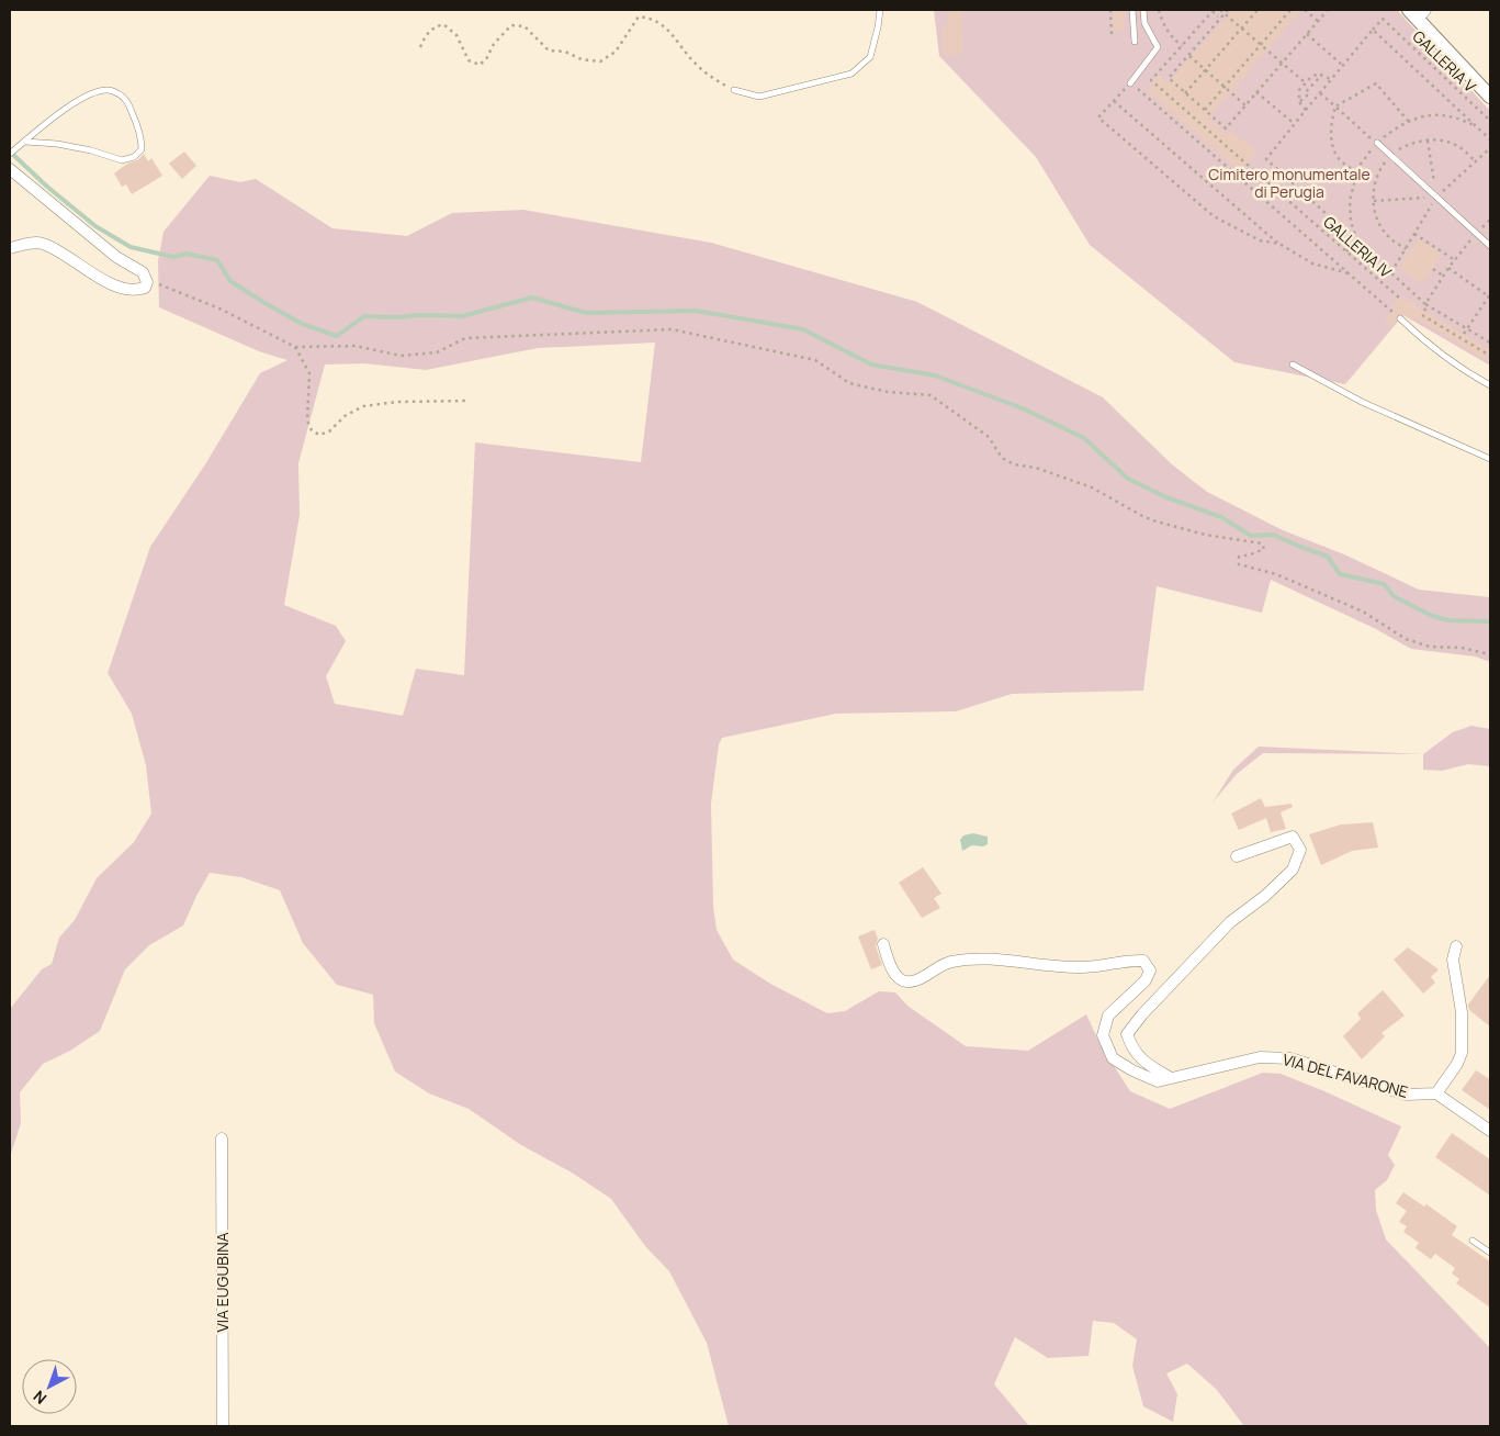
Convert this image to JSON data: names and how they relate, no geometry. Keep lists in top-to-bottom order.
{
  "streets": {
    "street": ["VIA DEL FAVARONE", "VIA EUGUBINA"],
    "path": ["GALLERIA V", "GALLERIA IV"]
  },
  "parks": ["Cimitero monumentale di Perugia"],
  "north": "bottom left"
}
